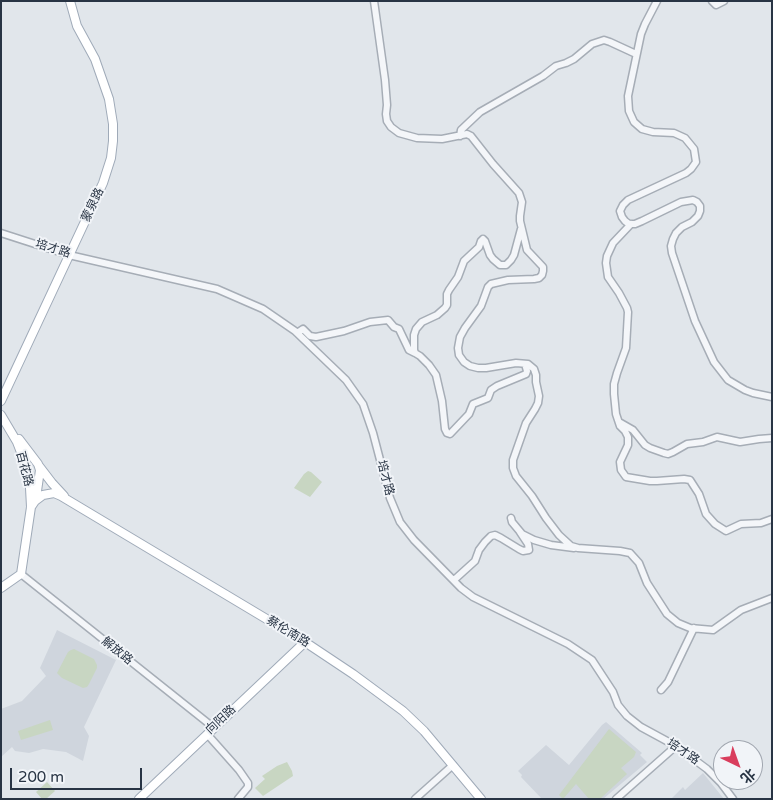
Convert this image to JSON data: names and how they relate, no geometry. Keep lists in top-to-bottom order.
{
  "streets": {
    "main road": [
      "蒙泉路",
      "百花路",
      "蔡伦南路",
      "向阳路"
    ],
    "street": ["培才路", "解放路"]
  },
  "crossings": [
    ["蒙泉路", "培才路"],
    ["百花路", "蔡伦南路"],
    ["百花路", "解放路"],
    ["蔡伦南路", "向阳路"],
    ["解放路", "向阳路"]
  ],
  "scale_bar": "200 m",
  "north": "bottom right"
}
